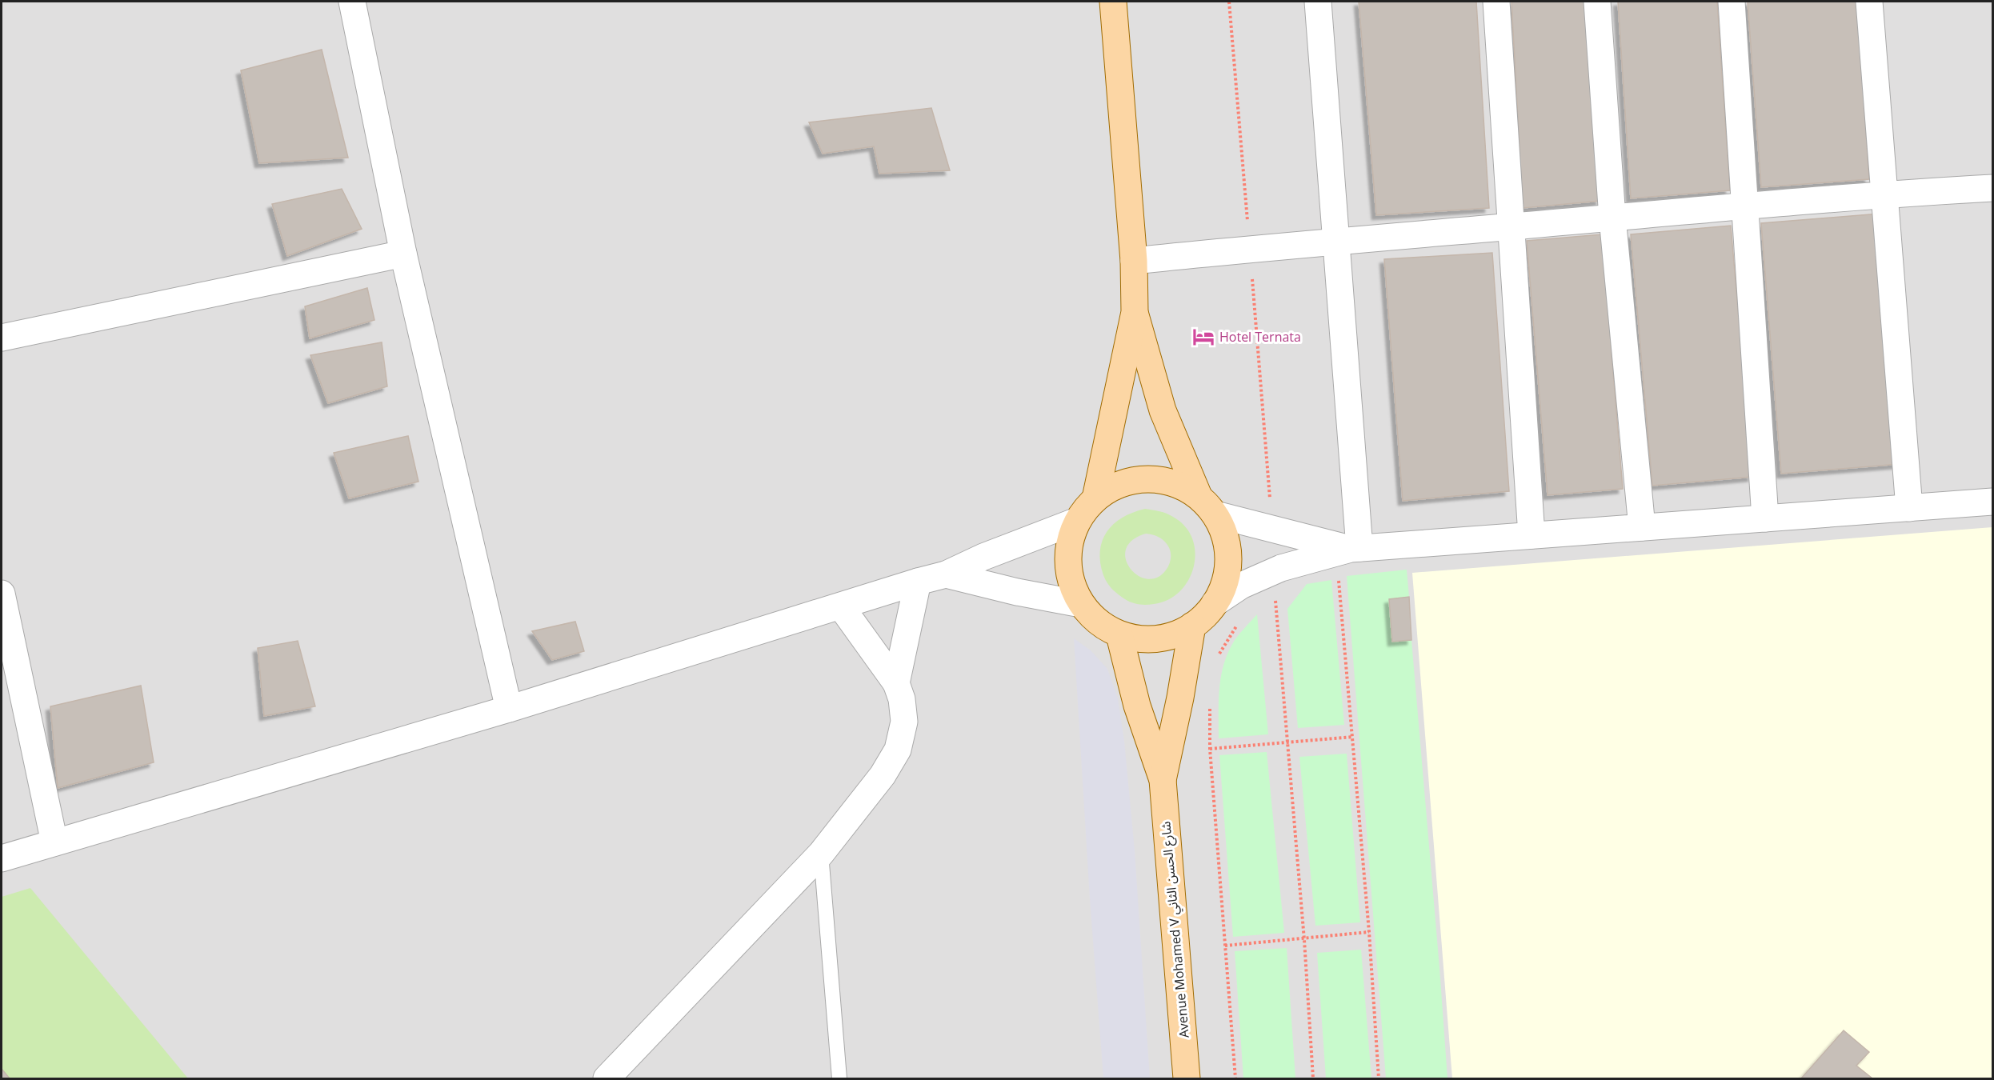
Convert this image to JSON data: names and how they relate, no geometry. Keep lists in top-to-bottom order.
{
  "streets": {
    "main road": ["Avenue Mohamed V شارع الحسن الثاني"]
  },
  "places": {
    "hotel": ["Hotel Ternata"]
  }
}
